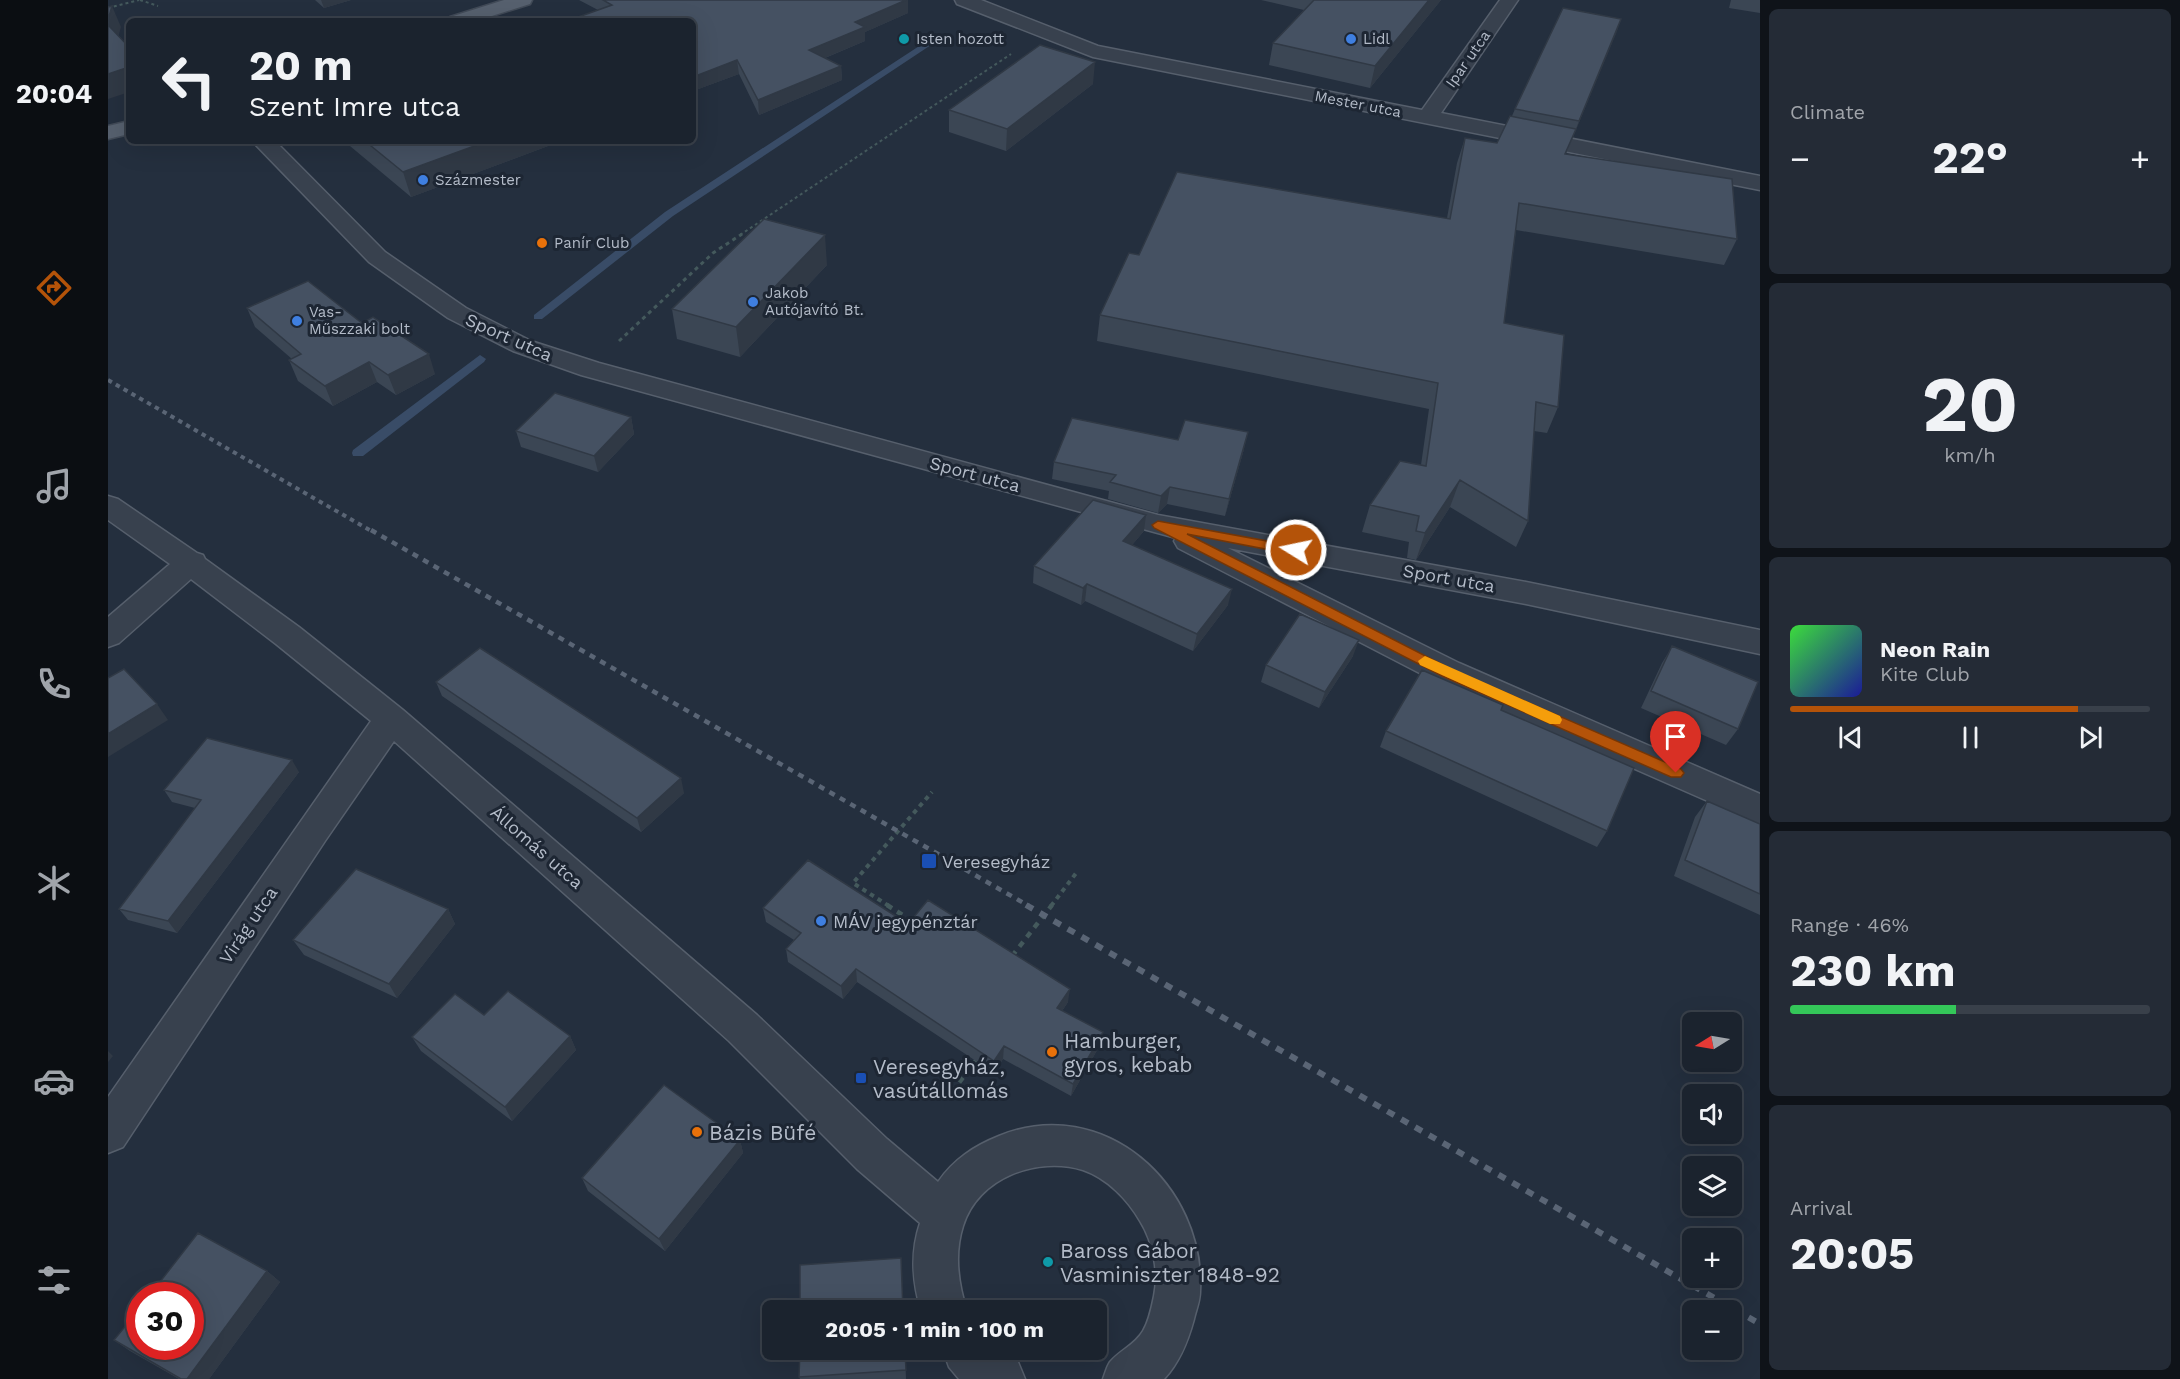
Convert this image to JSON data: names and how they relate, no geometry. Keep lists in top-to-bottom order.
{
  "streets": {
    "street": [
      "Ipar utca",
      "Mester utca",
      "Sport utca",
      "Állomás utca",
      "Virág utca"
    ]
  },
  "crossings": [
    ["Ipar utca", "Mester utca"],
    ["Állomás utca", "Virág utca"]
  ],
  "places": {
    "other": [
      "Isten hozott",
      "Lidl",
      "Százmester",
      "Panír Club",
      "Jakob Autójavító Bt.",
      "Vas- Műszzaki bolt",
      "MÁV jegypénztár",
      "Hamburger, gyros, kebab",
      "Bázis Büfé",
      "Baross Gábor Vasminiszter 1848-92"
    ],
    "transit": ["Veresegyház", "Veresegyház, vasútállomás"]
  },
  "north": "left",
  "page": {
    "tabs": "20:04",
    "tile": [
      "Climate",
      ["20", "km/h"],
      ["Range · 46%", "230 km"],
      ["Arrival", "20:05"]
    ],
    "turn": ["20 m", "Szent Imre utca"],
    "heat": ["−", "22°", "+"],
    "song": ["Neon Rain", "Kite Club"],
    "map_buttons": ["+", "−"],
    "limit": "30",
    "trip": "20:05 · 1 min · 100 m"
  }
}
